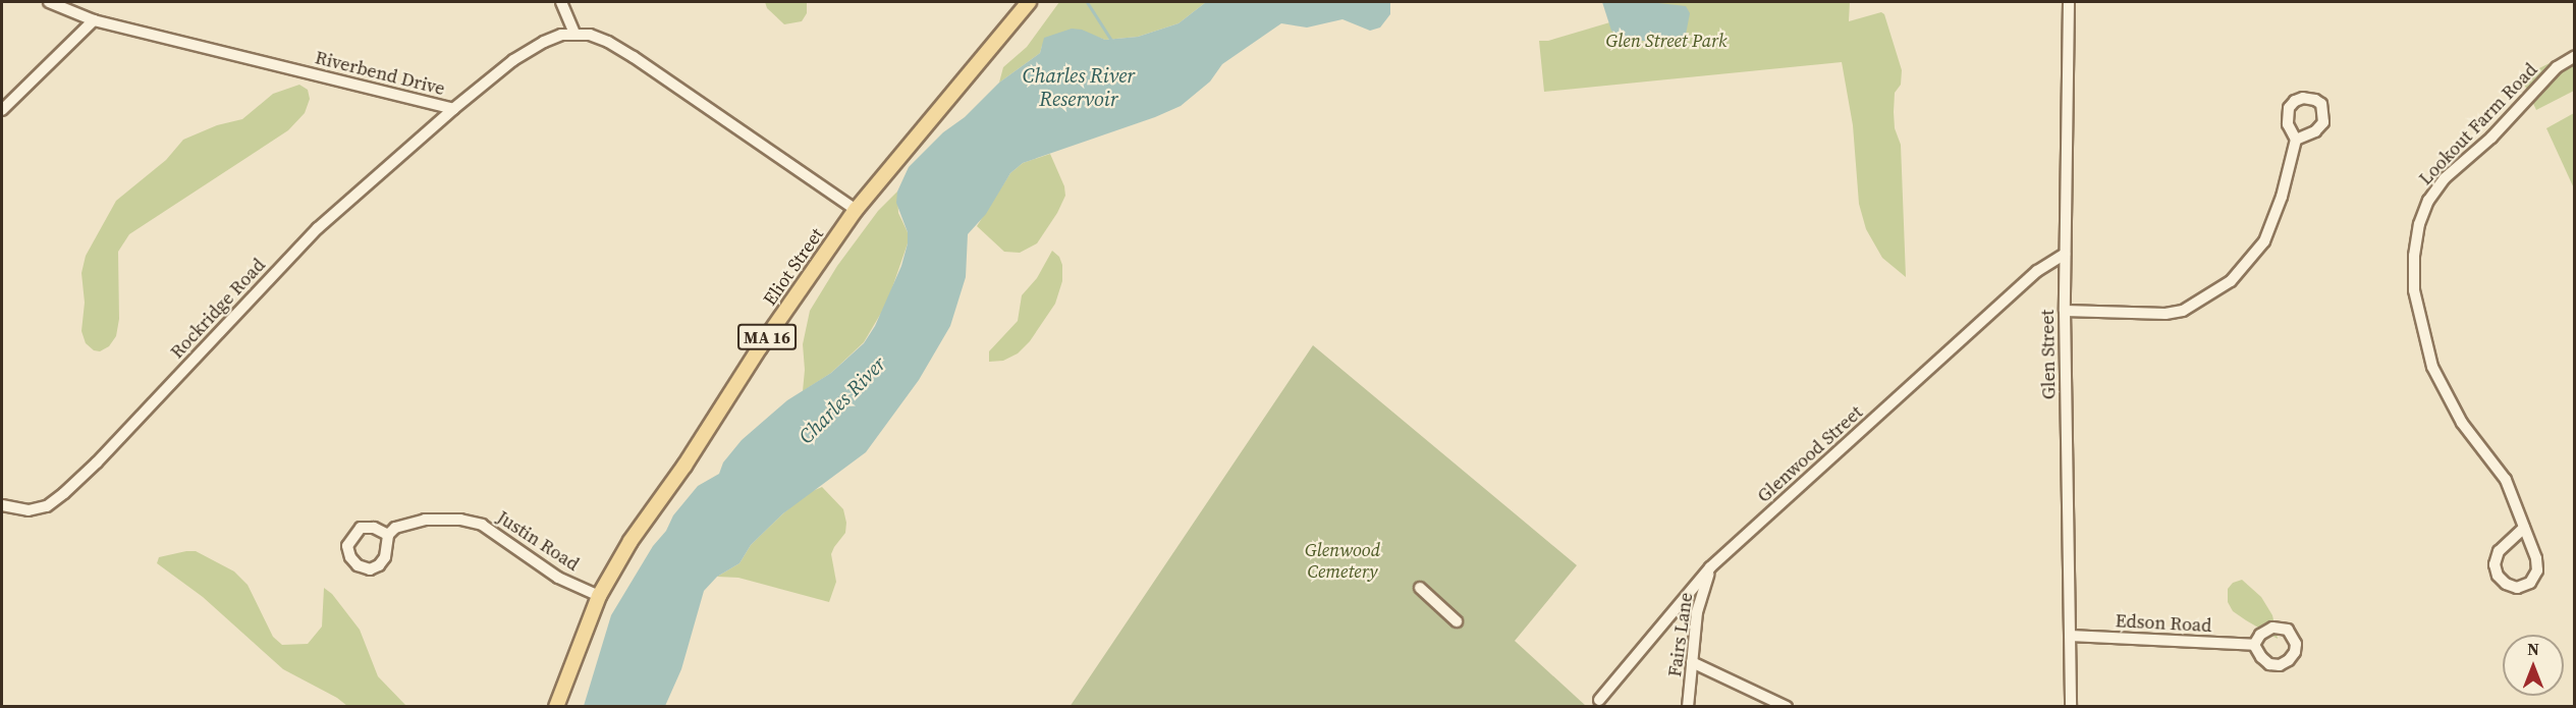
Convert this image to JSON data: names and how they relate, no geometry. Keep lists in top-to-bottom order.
{
  "streets": {
    "main road": ["Eliot Street", "MA 16"],
    "street": [
      "Riverbend Drive",
      "Lookout Farm Road",
      "Rockridge Road",
      "Glen Street",
      "Glenwood Street",
      "Justin Road",
      "Edson Road",
      "Fairs Lane"
    ]
  },
  "crossings": [
    ["Riverbend Drive", "Eliot Street"],
    ["Riverbend Drive", "Rockridge Road"],
    ["Eliot Street", "Justin Road"],
    ["Glen Street", "Glenwood Street"],
    ["Glen Street", "Edson Road"],
    ["Glenwood Street", "Fairs Lane"]
  ],
  "water": ["Charles River Reservoir", "Charles River"],
  "parks": ["Glen Street Park", "Glenwood Cemetery"],
  "north": "top"
}
